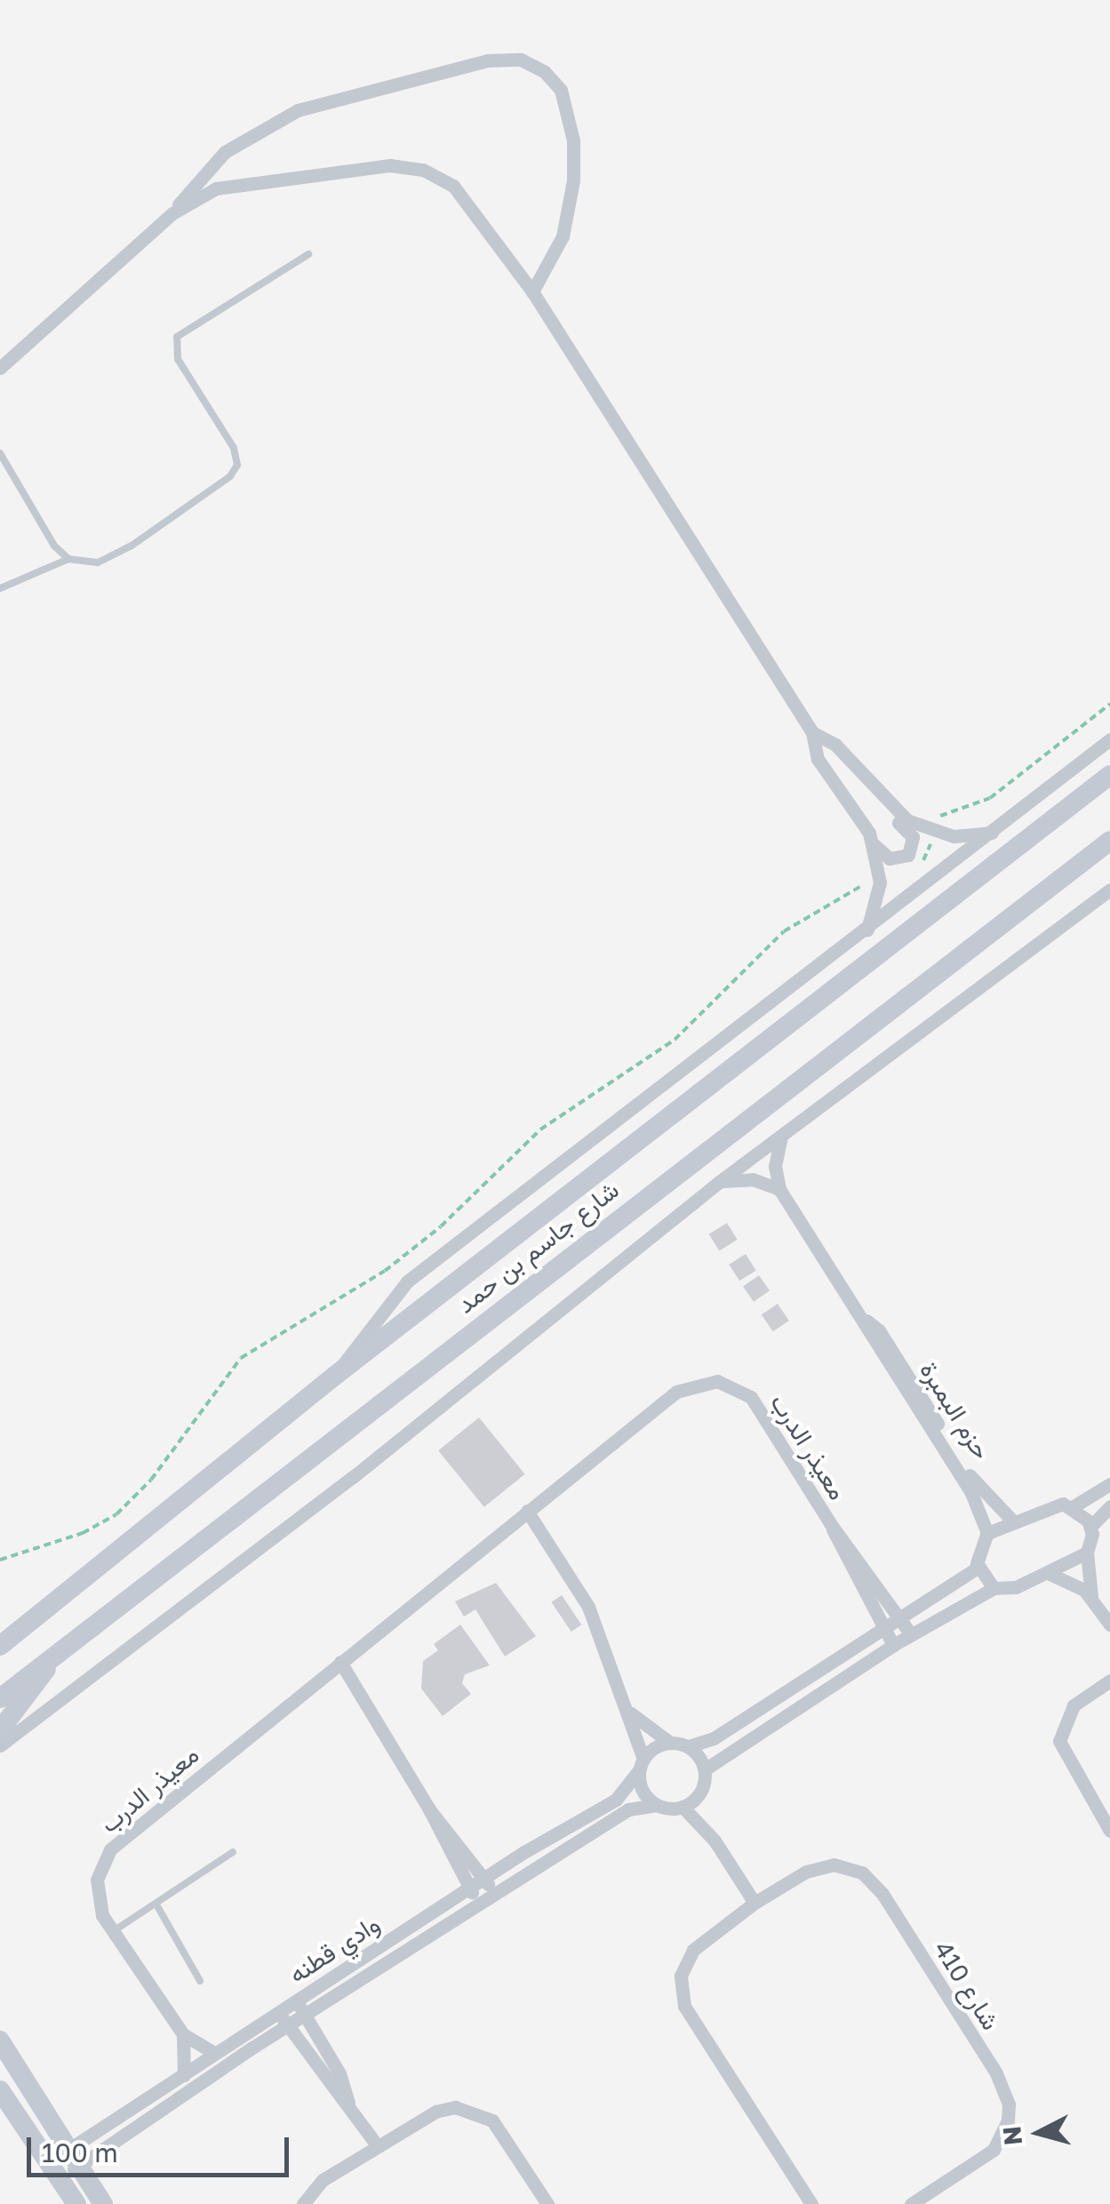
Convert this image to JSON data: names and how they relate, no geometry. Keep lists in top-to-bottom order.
{
  "streets": {
    "main road": ["شارع جاسم بن حمد"],
    "street": [
      "حزم البمبرة",
      "معيذر الدرب",
      "وادي قطنه",
      "شارع 410"
    ]
  },
  "crossings": [
    ["معيذر الدرب", "وادي قطنه"]
  ],
  "scale_bar": "100 m",
  "north": "left"
}
